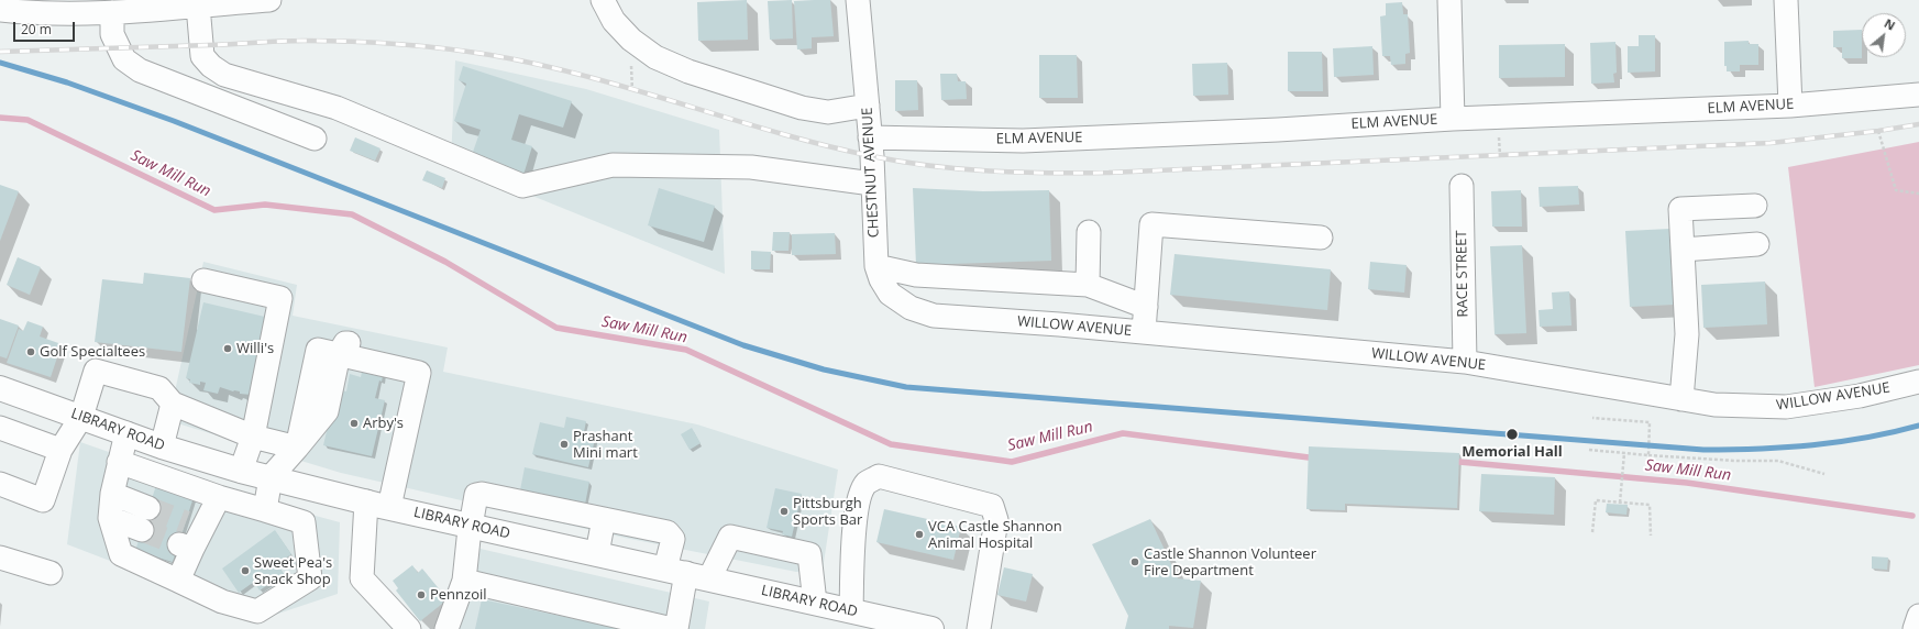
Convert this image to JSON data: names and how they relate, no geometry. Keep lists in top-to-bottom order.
{
  "streets": {
    "main road": ["LIBRARY ROAD"],
    "street": [
      "ELM AVENUE",
      "CHESTNUT AVENUE",
      "RACE STREET",
      "WILLOW AVENUE"
    ]
  },
  "crossings": [
    ["ELM AVENUE", "CHESTNUT AVENUE"],
    ["CHESTNUT AVENUE", "WILLOW AVENUE"],
    ["RACE STREET", "WILLOW AVENUE"]
  ],
  "water": ["Saw Mill Run"],
  "places": [
    "Willi's",
    "Golf Specialtees",
    "Arby's",
    "Memorial Hall",
    "Prashant Mini mart",
    "Pittsburgh Sports Bar",
    "VCA Castle Shannon Animal Hospital",
    "Castle Shannon Volunteer Fire Department",
    "Sweet Pea's Snack Shop",
    "Pennzoil"
  ],
  "scale_bar": "20 m",
  "north": "top right"
}
